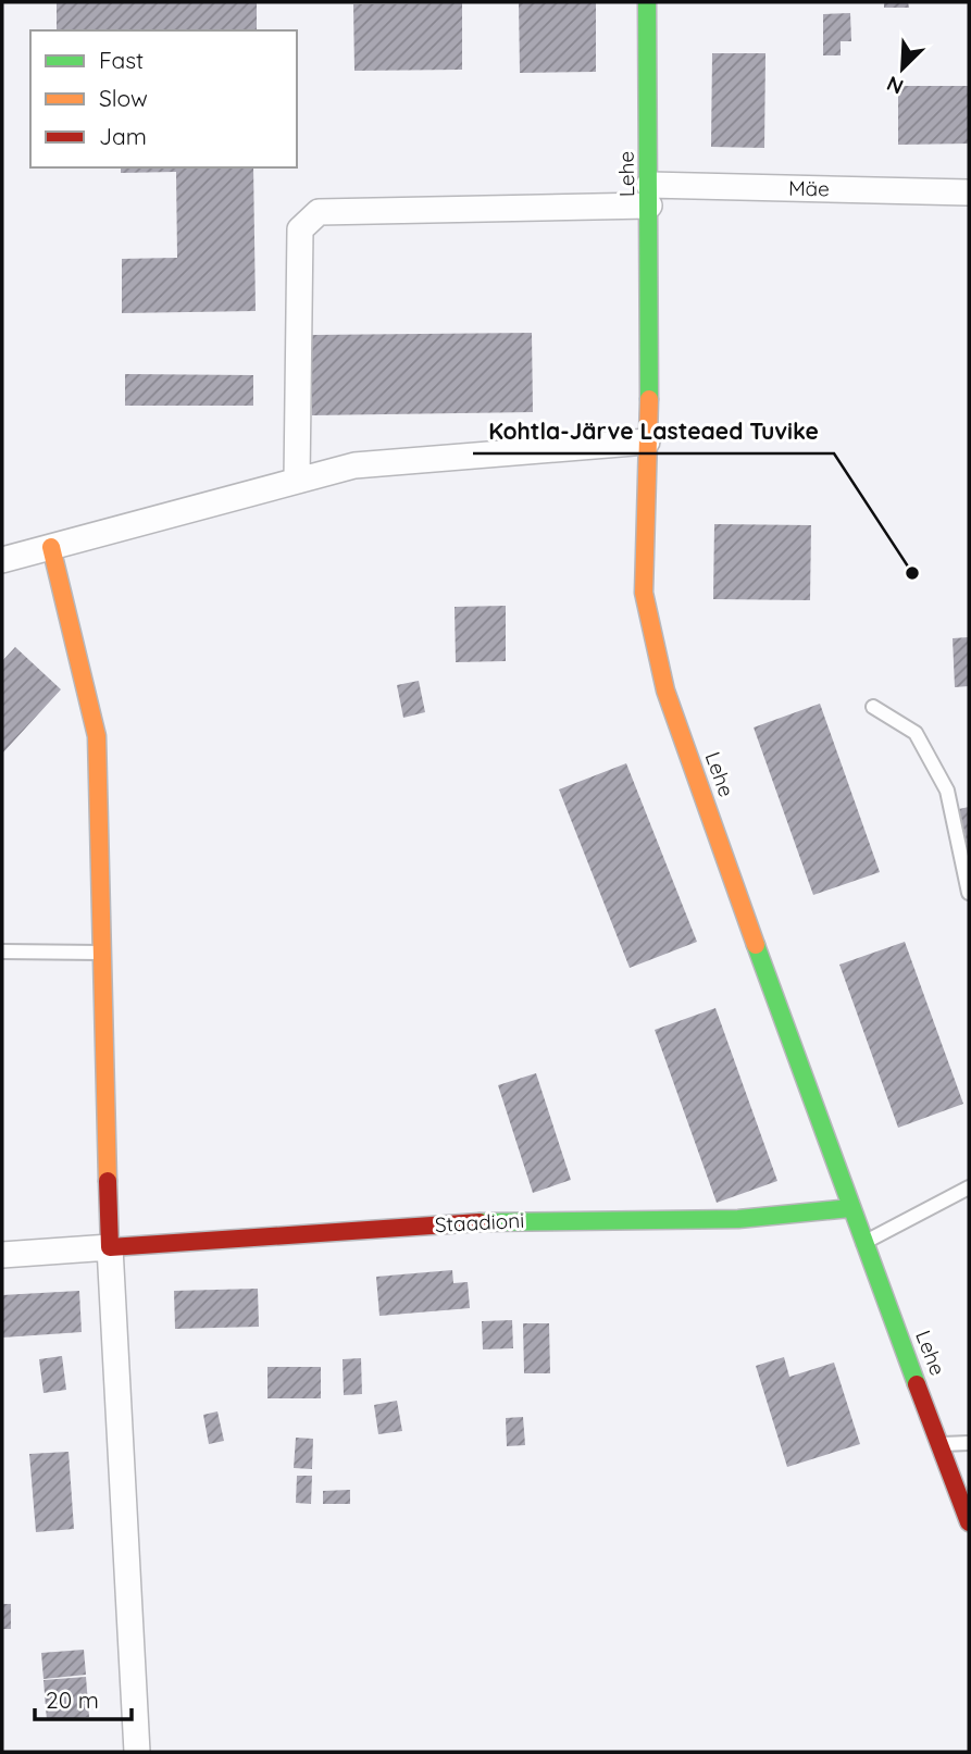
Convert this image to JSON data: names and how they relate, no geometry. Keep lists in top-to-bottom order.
{
  "streets": {
    "street": ["Lehe", "Mäe", "Staadioni"]
  },
  "crossings": [
    ["Lehe", "Mäe"],
    ["Lehe", "Staadioni"]
  ],
  "places": ["Kohtla-Järve Lasteaed Tuvike"],
  "legend": ["Fast", "Slow", "Jam"],
  "scale_bar": "20 m",
  "north": "bottom left"
}
